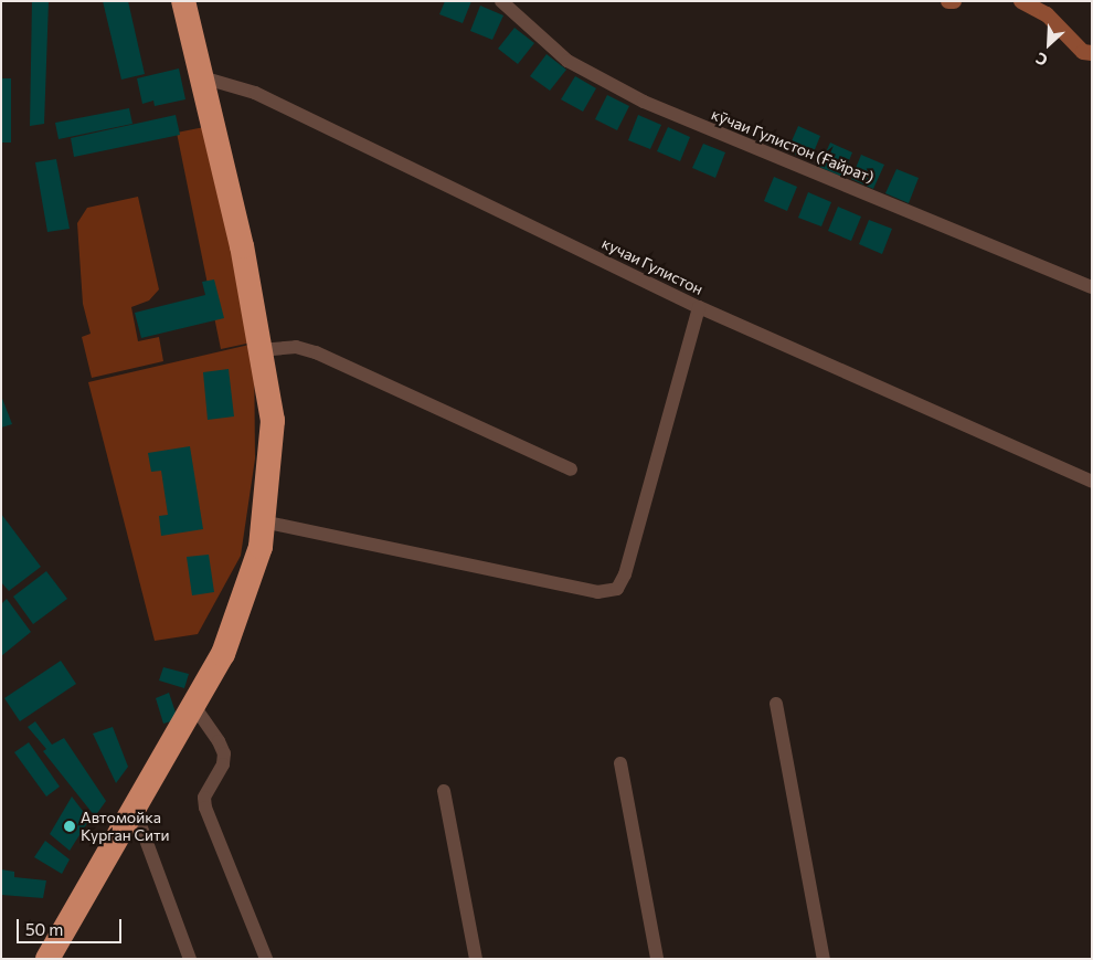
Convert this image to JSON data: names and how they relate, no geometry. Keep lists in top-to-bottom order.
{
  "streets": {
    "street": ["кӯчаи Гулистон (Ғайрат)", "кучаи Гулистон"]
  },
  "places": ["Автомойка Курган Сити"],
  "scale_bar": "50 m",
  "north": "bottom left"
}
